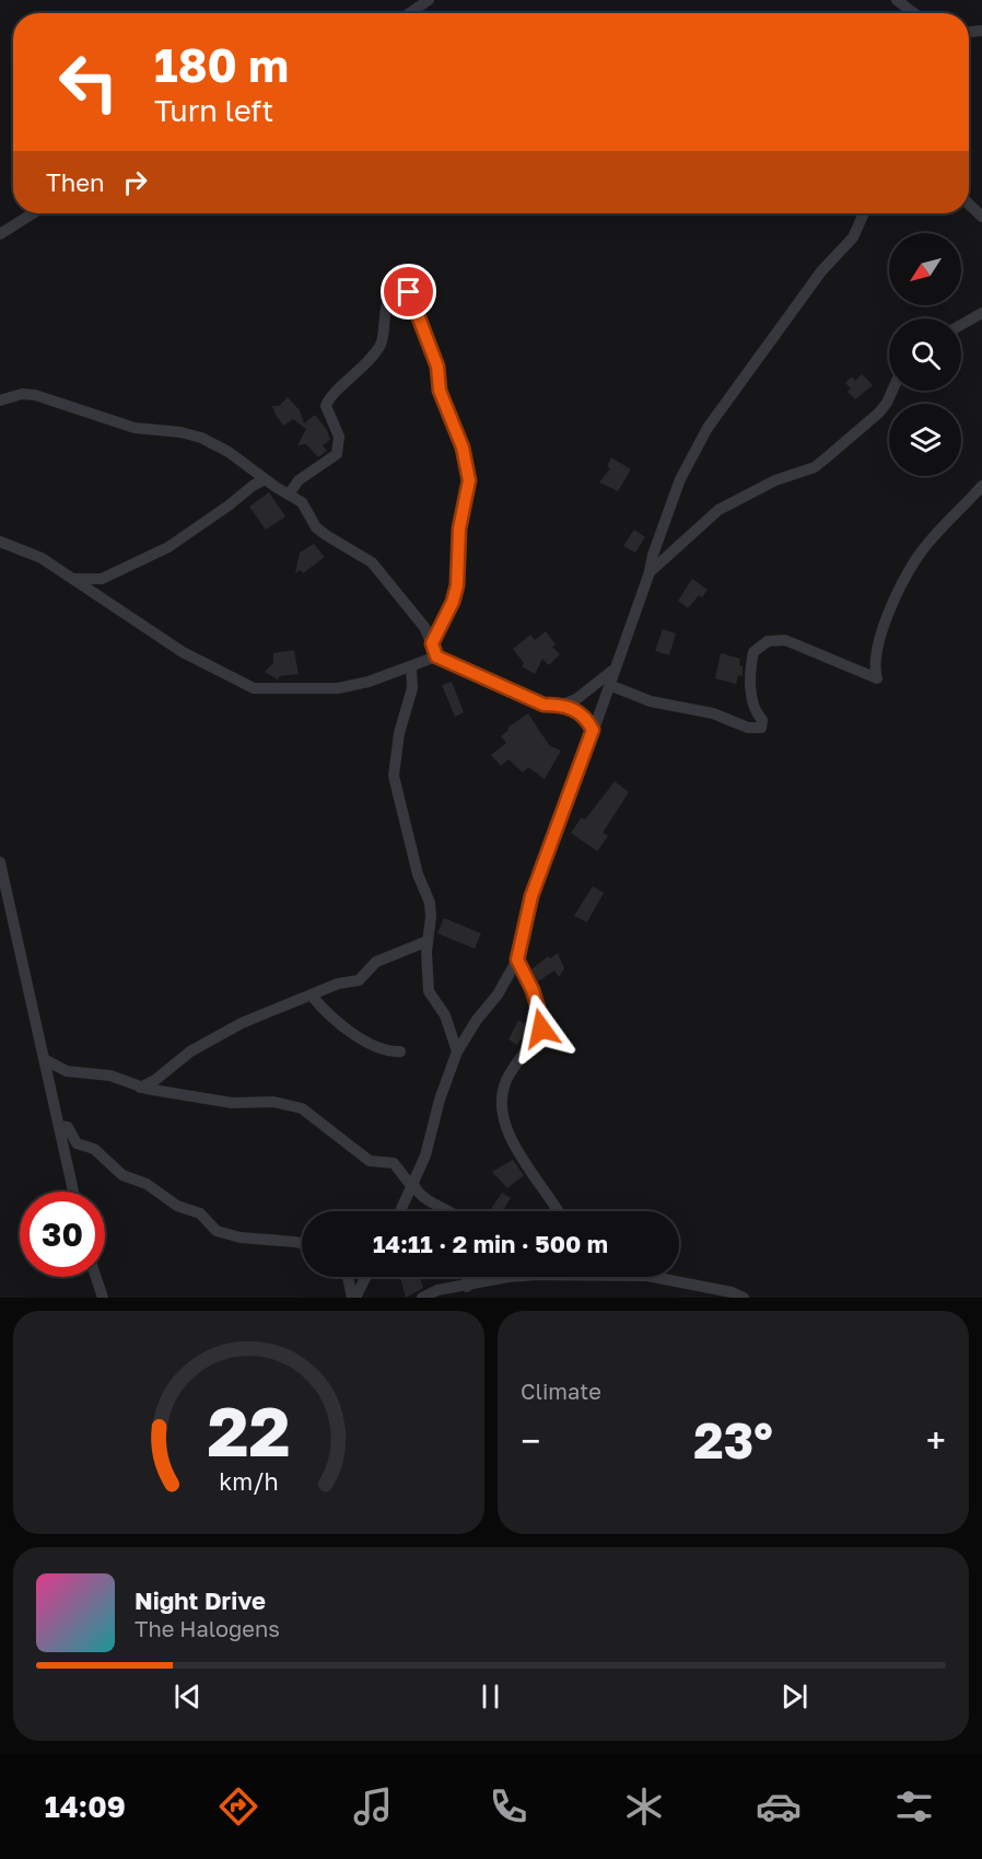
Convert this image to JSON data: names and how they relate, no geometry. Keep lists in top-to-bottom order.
{
  "north": "bottom left",
  "page": {
    "turn": ["180 m", "Turn left"],
    "then": "Then",
    "limit": "30",
    "trip": "14:11 · 2 min · 500 m",
    "tile": "Climate",
    "heat": ["−", "23°", "+"],
    "song": ["Night Drive", "The Halogens"],
    "tabs": "14:09",
    "gauge": ["22", "km/h"]
  }
}
